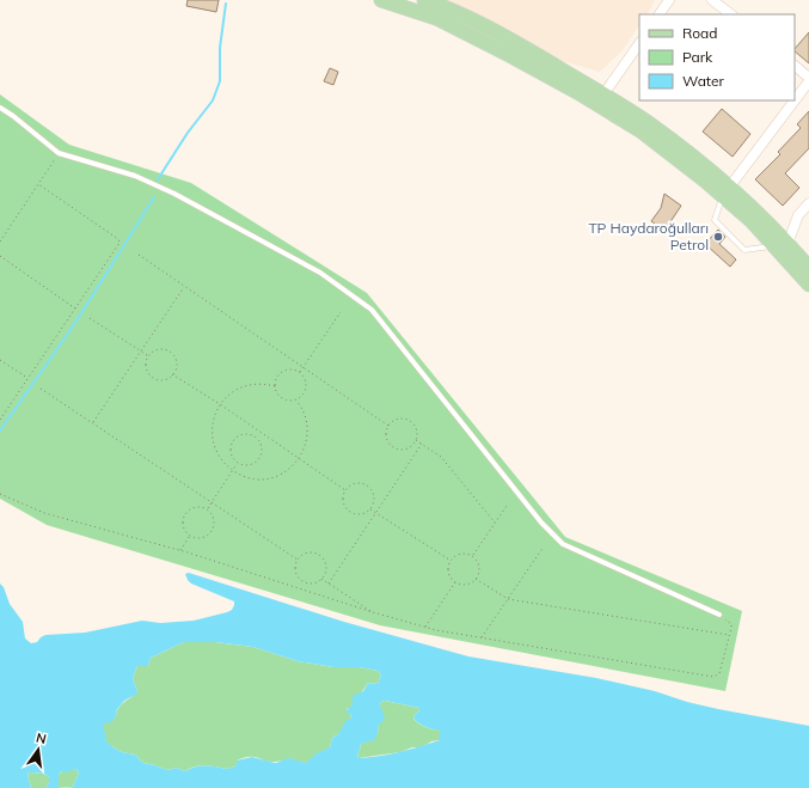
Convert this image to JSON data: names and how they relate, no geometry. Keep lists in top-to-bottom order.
{
  "places": ["TP Haydaroğulları Petrol"],
  "legend": ["Road", "Park", "Water"],
  "north": "top"
}
